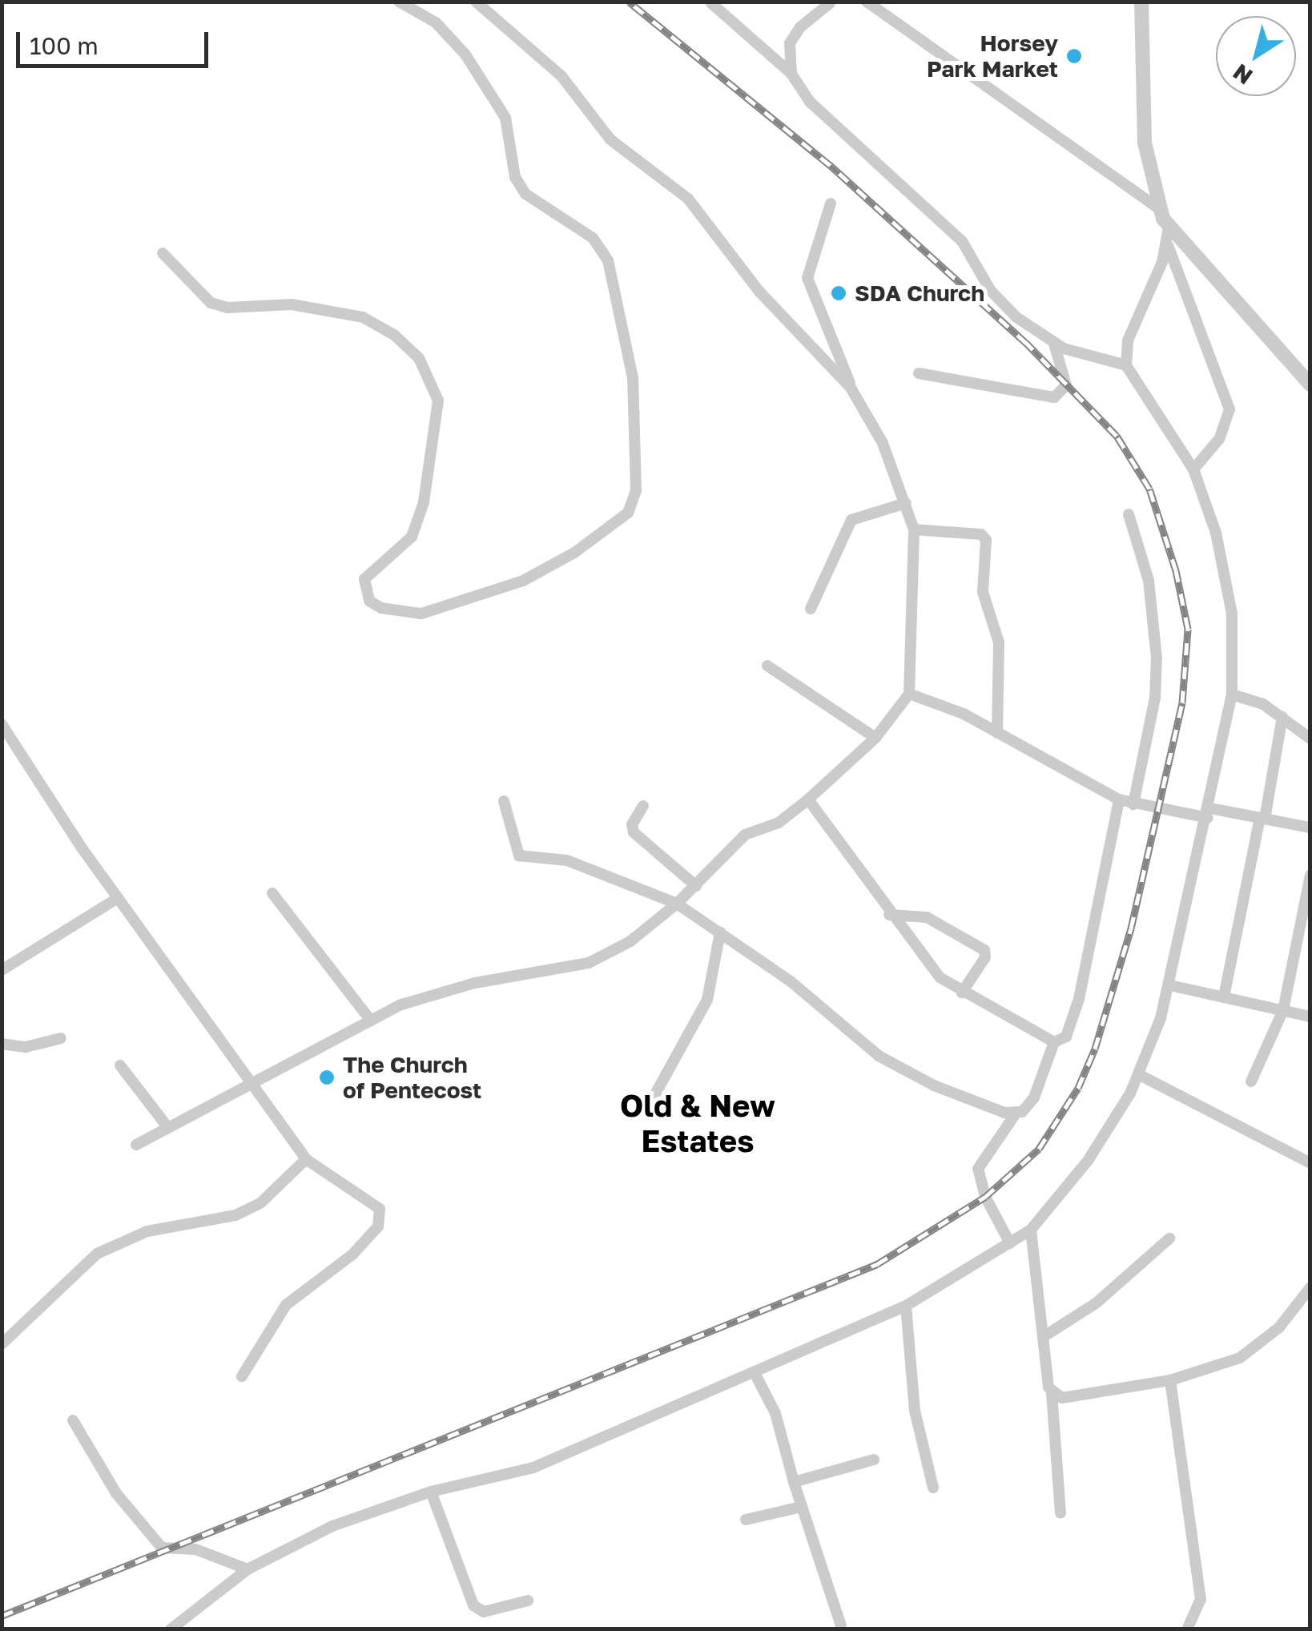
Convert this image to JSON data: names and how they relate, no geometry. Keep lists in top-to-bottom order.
{
  "districts": ["Old & New Estates"],
  "places": ["Horsey Park Market", "SDA Church", "The Church of Pentecost"],
  "scale_bar": "100 m",
  "north": "bottom left"
}
